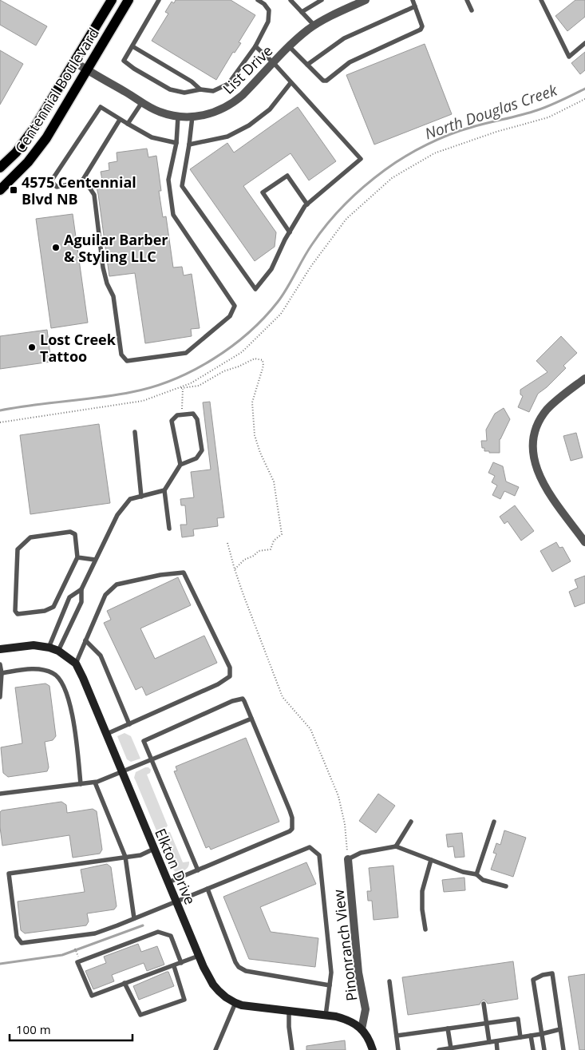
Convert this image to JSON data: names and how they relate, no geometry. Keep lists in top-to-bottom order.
{
  "streets": {
    "main road": ["Centennial Boulevard"],
    "street": ["List Drive", "Elkton Drive", "Pinonranch View"]
  },
  "crossings": [
    ["List Drive", "Centennial Boulevard"],
    ["Elkton Drive", "Pinonranch View"]
  ],
  "water": ["North Douglas Creek"],
  "places": {
    "transit": ["4575 Centennial Blvd NB"],
    "other": ["Aguilar Barber & Styling LLC", "Lost Creek Tattoo"]
  },
  "scale_bar": "100 m"
}
